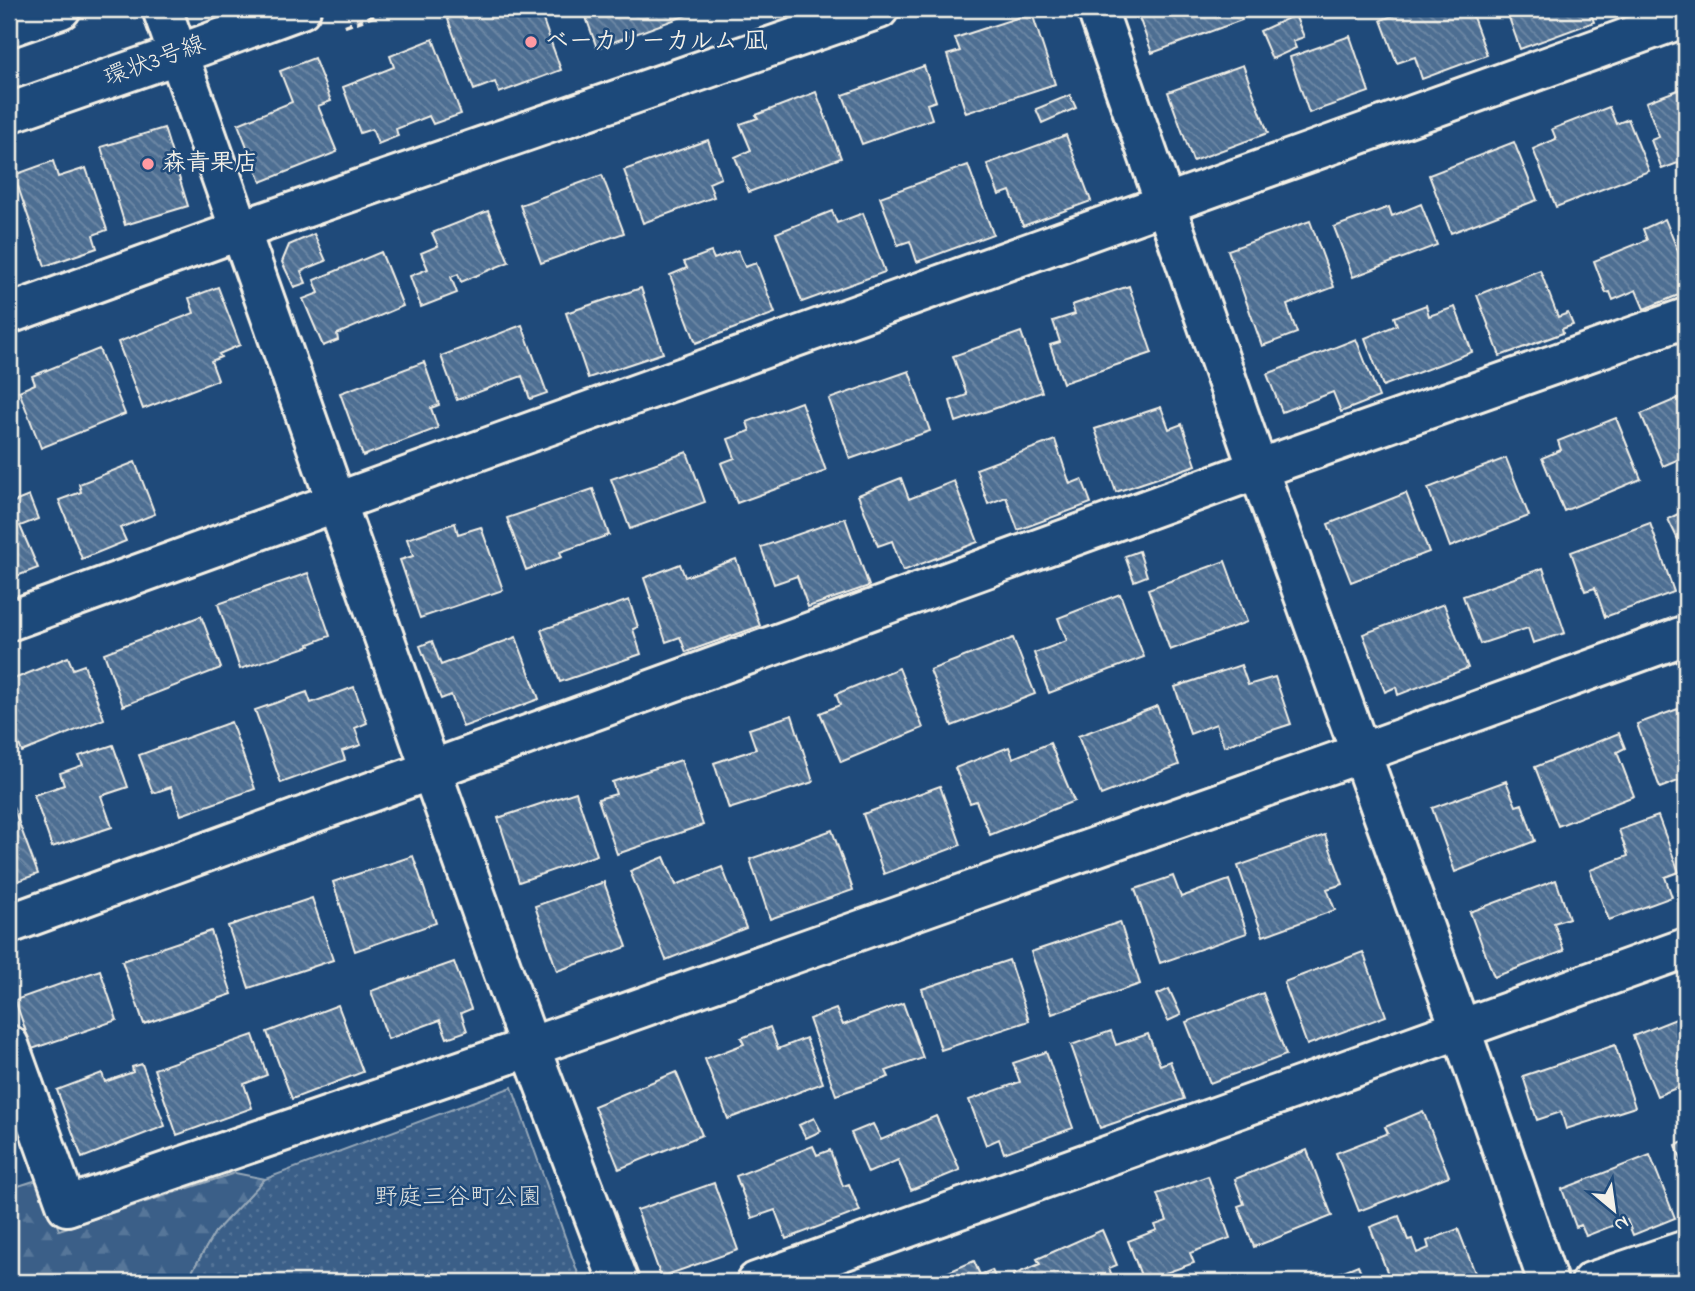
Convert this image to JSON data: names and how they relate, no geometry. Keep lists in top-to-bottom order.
{
  "streets": {
    "street": ["環状3号線"]
  },
  "parks": ["野庭三谷町公園"],
  "places": ["ベーカリーカルム 凪", "森青果店"],
  "north": "bottom right"
}
